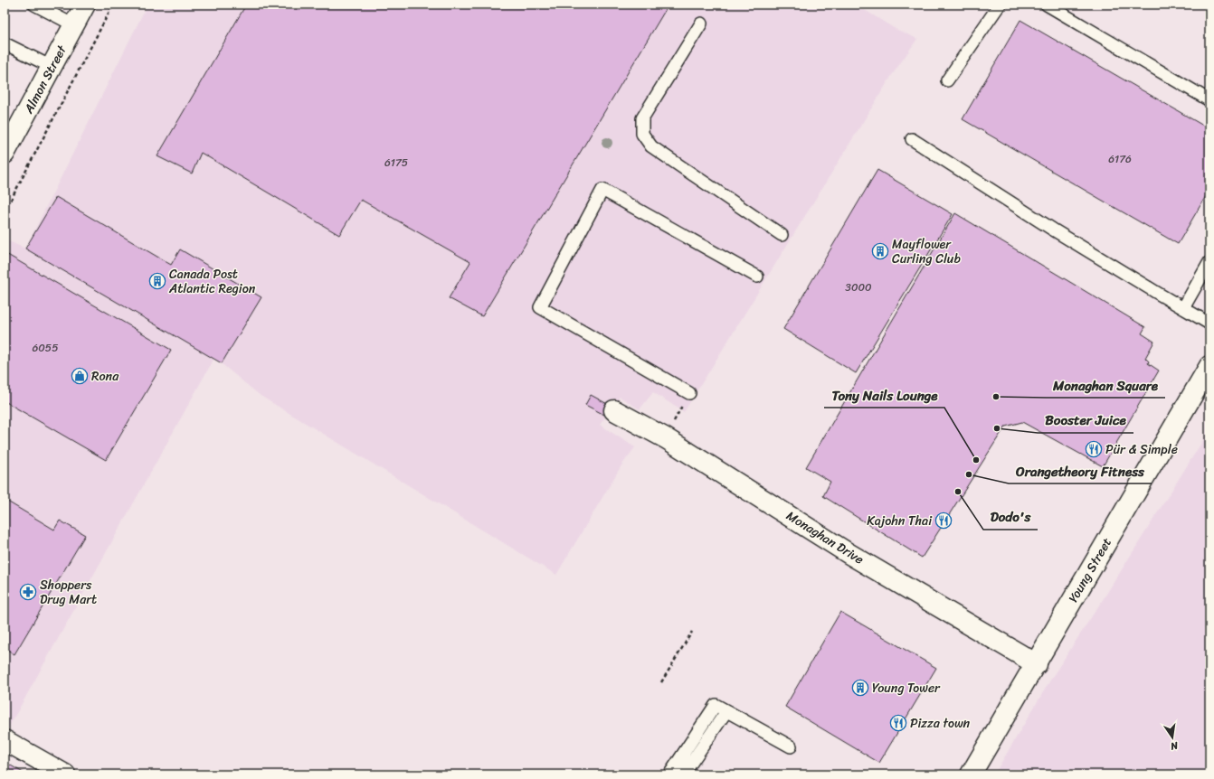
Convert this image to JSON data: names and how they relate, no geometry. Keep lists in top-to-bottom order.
{
  "streets": {
    "street": ["Almon Street", "Monaghan Drive", "Young Street"]
  },
  "crossings": [
    ["Monaghan Drive", "Young Street"]
  ],
  "places": {
    "building": ["Mayflower Curling Club", "Canada Post Atlantic Region", "Young Tower"],
    "shop": ["Rona"],
    "other": [
      "Monaghan Square",
      "Booster Juice",
      "Tony Nails Lounge",
      "Orangetheory Fitness",
      "Dodo's"
    ],
    "restaurant": ["Pür & Simple", "Kajohn Thai", "Pizza town"],
    "pharmacy": ["Shoppers Drug Mart"]
  },
  "house_numbers": [
    "6176",
    "6175",
    "3000",
    "6055"
  ],
  "north": "bottom"
}
